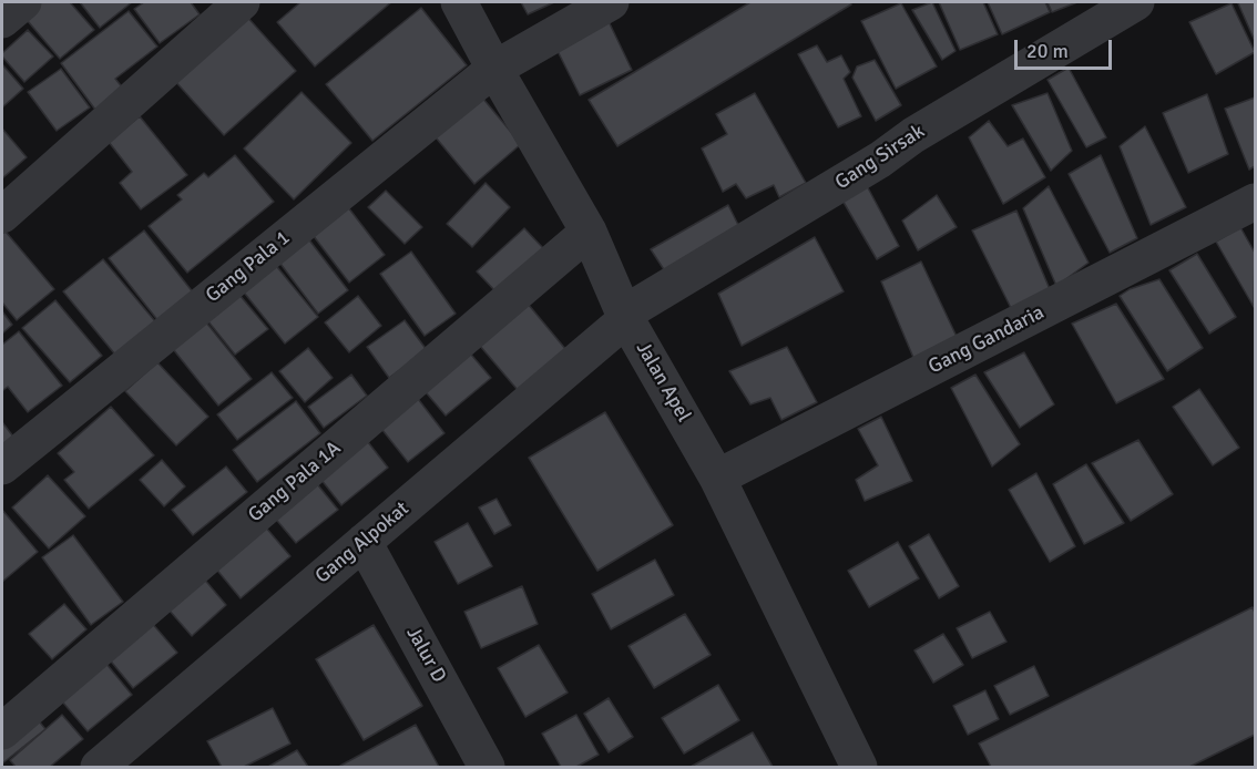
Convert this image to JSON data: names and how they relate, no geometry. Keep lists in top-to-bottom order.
{
  "streets": {
    "street": [
      "Gang Sirsak",
      "Gang Pala 1",
      "Gang Gandaria",
      "Jalan Apel",
      "Gang Pala 1A",
      "Gang Alpokat",
      "Jalur D"
    ]
  },
  "crossings": [
    ["Gang Sirsak", "Jalan Apel"],
    ["Gang Sirsak", "Gang Alpokat"],
    ["Gang Pala 1", "Jalan Apel"],
    ["Gang Gandaria", "Jalan Apel"],
    ["Jalan Apel", "Gang Pala 1A"],
    ["Jalan Apel", "Gang Alpokat"],
    ["Gang Alpokat", "Jalur D"]
  ],
  "scale_bar": "20 m"
}
